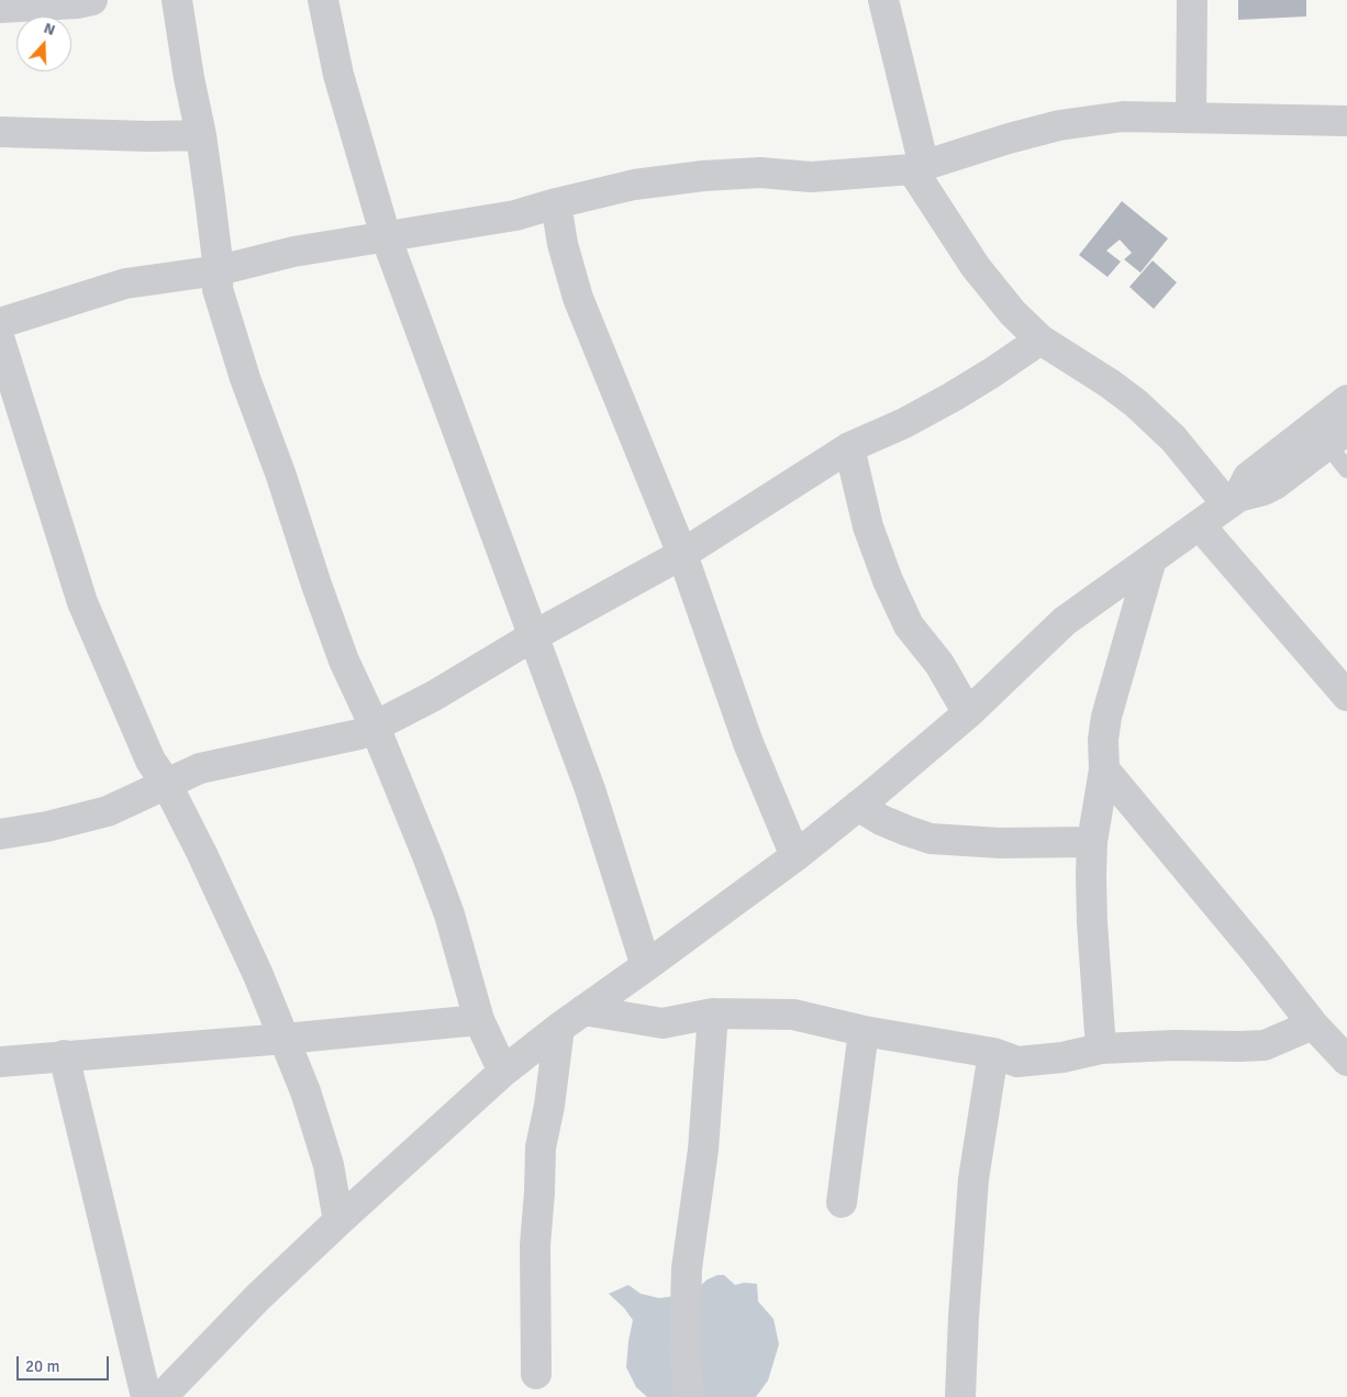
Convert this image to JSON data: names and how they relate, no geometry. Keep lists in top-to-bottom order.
{
  "scale_bar": "20 m",
  "north": "top"
}
